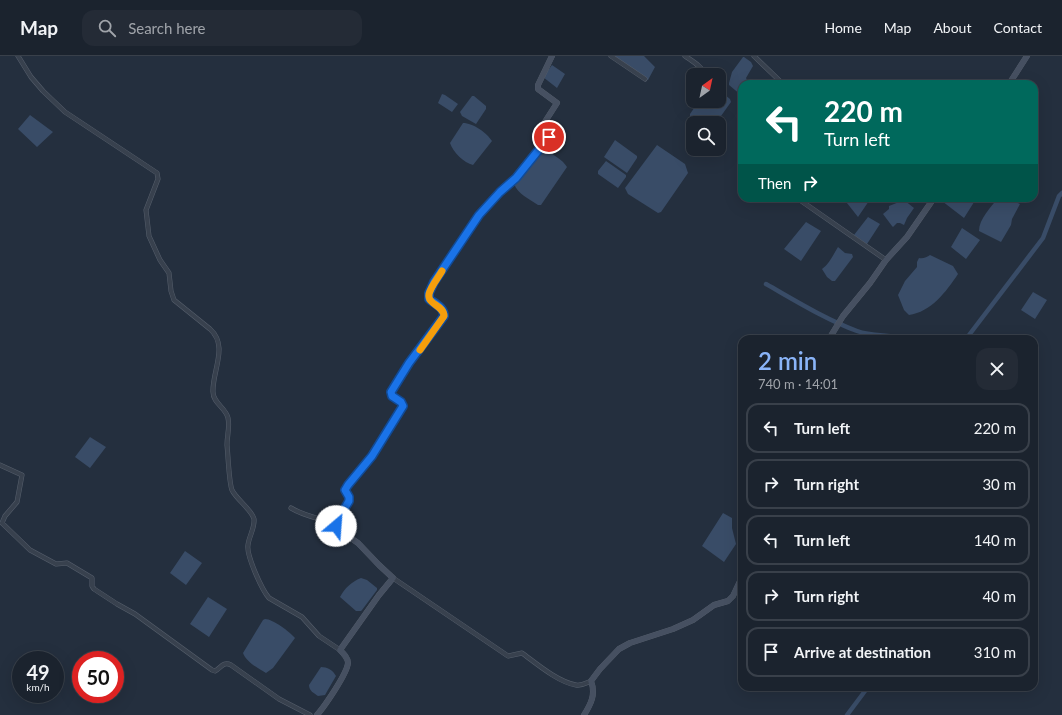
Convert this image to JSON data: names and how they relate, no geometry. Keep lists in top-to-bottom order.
{
  "north": "top right",
  "page": {
    "header": "Map",
    "search": "Search here",
    "nav": [
      "Home",
      "Map",
      "About",
      "Contact"
    ],
    "turn": ["220 m", "Turn left"],
    "then": "Then",
    "heading": ["2 min", "740 m · 14:01"],
    "list": [
      {
        "name": "Turn left",
        "value": "220 m"
      },
      {
        "name": "Turn right",
        "value": "30 m"
      },
      {
        "name": "Turn left",
        "value": "140 m"
      },
      {
        "name": "Turn right",
        "value": "40 m"
      },
      {
        "name": "Arrive at destination",
        "value": "310 m"
      }
    ],
    "speed": "49 km/h",
    "limit": "50"
  }
}
